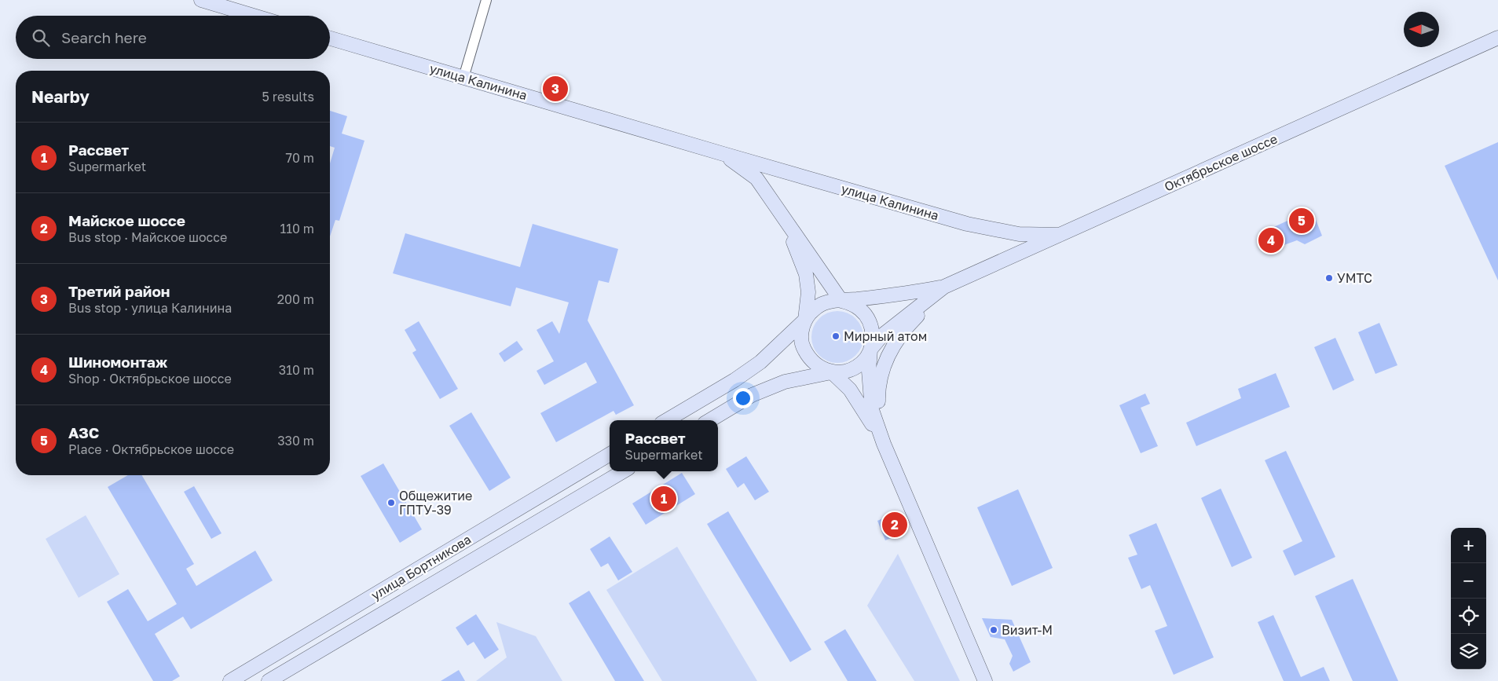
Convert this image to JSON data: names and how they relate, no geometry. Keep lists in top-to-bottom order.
{
  "streets": {
    "main road": ["улица Калинина", "Октябрьское шоссе", "улица Бортникова"]
  },
  "crossings": [
    ["улица Калинина", "Октябрьское шоссе"]
  ],
  "places": [
    "УМТС",
    "Мирный атом",
    "Общежитие ГПТУ-39",
    "Визит-М"
  ],
  "north": "left",
  "page": {
    "search": "Search here",
    "heading": ["Nearby", "5 results"],
    "pins": [
      "3",
      "5",
      "4",
      "1",
      "2"
    ],
    "list": [
      {
        "mark": "1",
        "name": "Рассвет",
        "note": "Supermarket",
        "value": "70 m"
      },
      {
        "mark": "2",
        "name": "Майское шоссе",
        "note": "Bus stop · Майское шоссе",
        "value": "110 m"
      },
      {
        "mark": "3",
        "name": "Третий район",
        "note": "Bus stop · улица Калинина",
        "value": "200 m"
      },
      {
        "mark": "4",
        "name": "Шиномонтаж",
        "note": "Shop · Октябрьское шоссе",
        "value": "310 m"
      },
      {
        "mark": "5",
        "name": "АЗС",
        "note": "Place · Октябрьское шоссе",
        "value": "330 m"
      }
    ],
    "popup": ["Рассвет", "Supermarket"],
    "map_buttons": ["+", "−"]
  }
}
